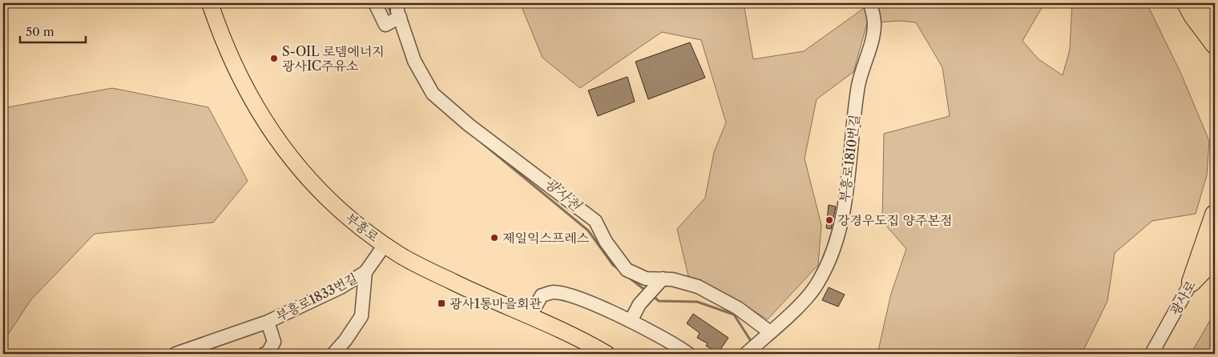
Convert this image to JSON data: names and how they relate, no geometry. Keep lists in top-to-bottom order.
{
  "streets": {
    "main road": ["부흥로"],
    "street": ["부흥로1810번길", "부흥로1833번길", "광사로"]
  },
  "crossings": [
    ["부흥로", "부흥로1833번길"]
  ],
  "water": ["광사천"],
  "places": {
    "other": ["S-OIL 로뎀에너지 광사IC주유소", "강경우도집 양주본점", "제일익스프레스"],
    "transit": ["광사1통마을회관"]
  },
  "scale_bar": "50 m"
}
